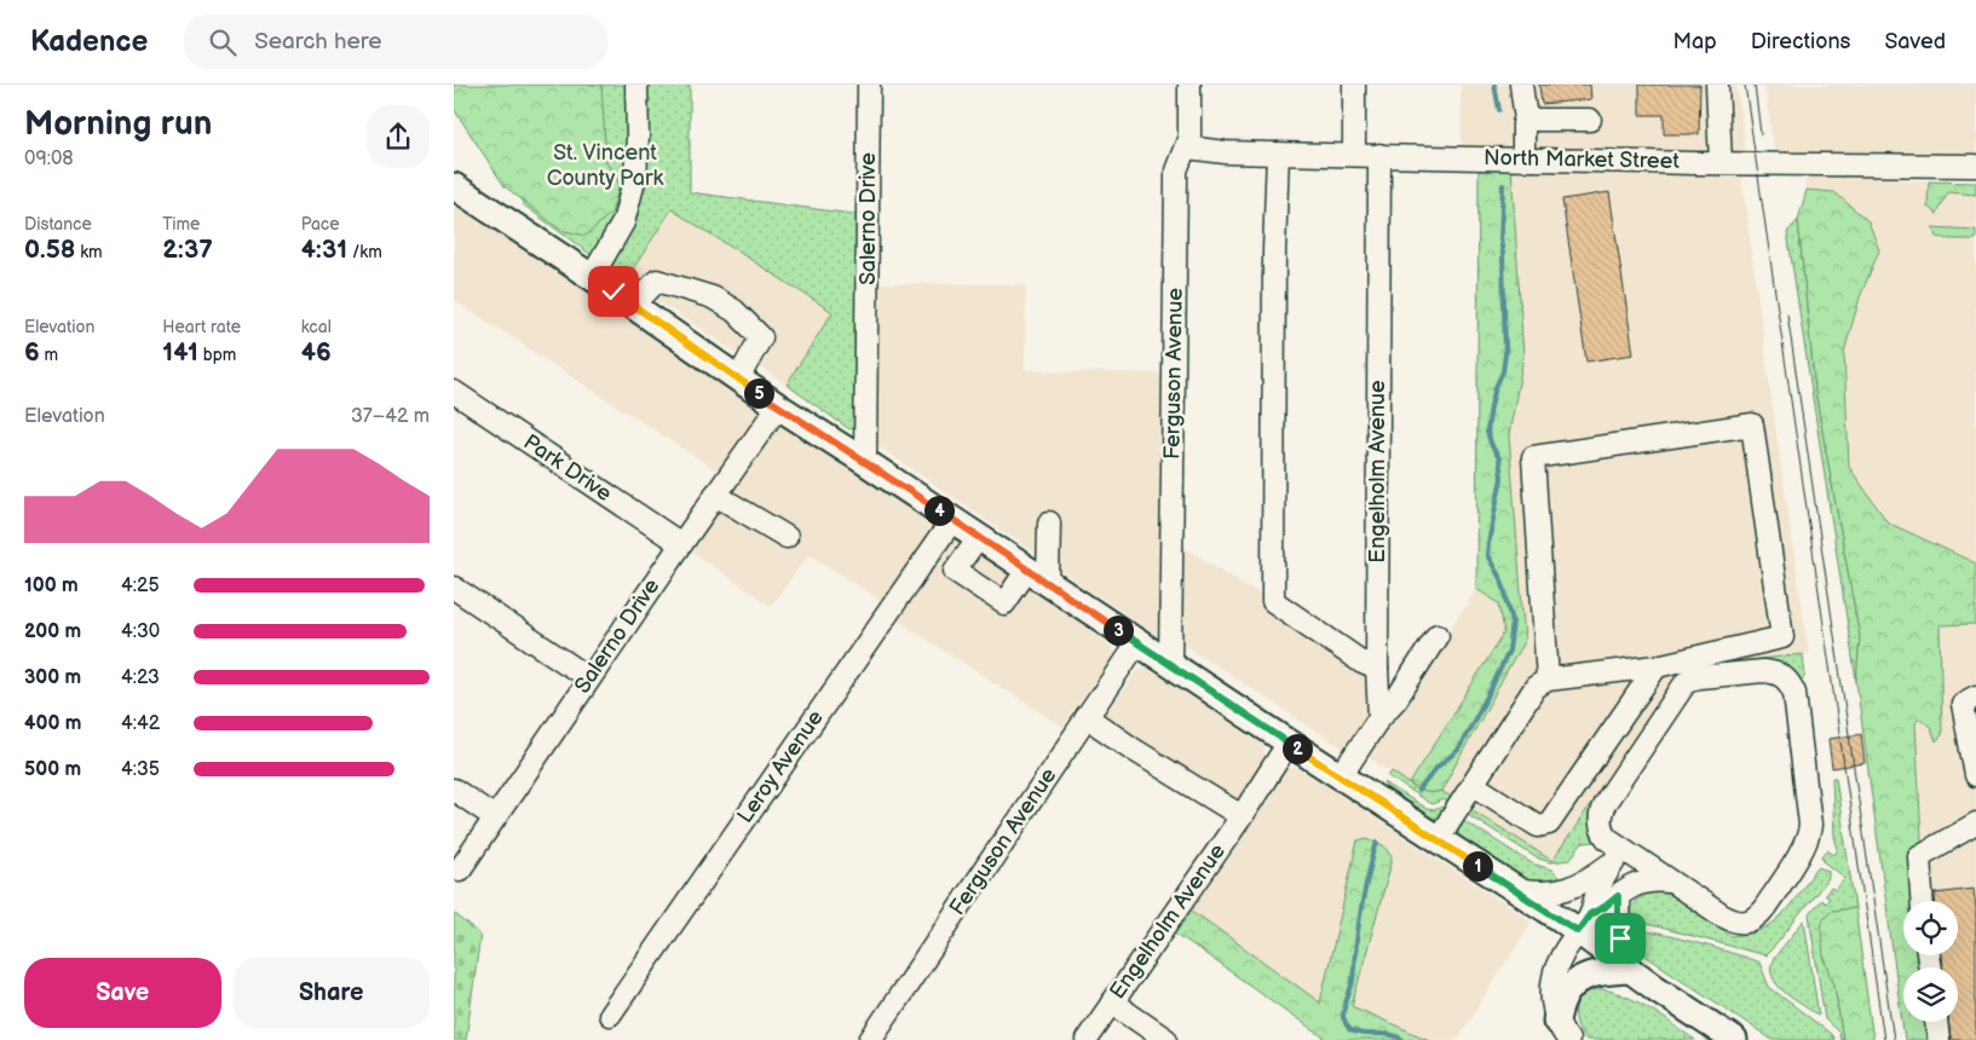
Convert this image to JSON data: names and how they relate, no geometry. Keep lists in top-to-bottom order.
{
  "streets": {
    "street": [
      "North Market Street",
      "Salerno Drive",
      "Ferguson Avenue",
      "Park Drive",
      "Engelholm Avenue",
      "Leroy Avenue"
    ]
  },
  "crossings": [
    ["North Market Street", "Ferguson Avenue"],
    ["North Market Street", "Engelholm Avenue"],
    ["Salerno Drive", "Park Drive"]
  ],
  "parks": ["St. Vincent County Park"],
  "page": {
    "header": "Kadence",
    "search": "Search here",
    "nav": ["Map", "Directions", "Saved"],
    "heading": ["Morning run", "09:08"],
    "stats": [
      ["Distance", "0.58 km"],
      ["Time", "2:37"],
      ["Pace", "4:31 /km"],
      ["Elevation", "6 m"],
      ["Heart rate", "141 bpm"],
      ["kcal", "46"]
    ],
    "pins": [
      "5",
      "4",
      "3",
      "2",
      "1"
    ],
    "chart": ["Elevation", "37–42 m"],
    "list": [
      {
        "name": "100 m",
        "note": "4:25"
      },
      {
        "name": "200 m",
        "note": "4:30"
      },
      {
        "name": "300 m",
        "note": "4:23"
      },
      {
        "name": "400 m",
        "note": "4:42"
      },
      {
        "name": "500 m",
        "note": "4:35"
      }
    ],
    "buttons": ["Save", "Share"]
  }
}
